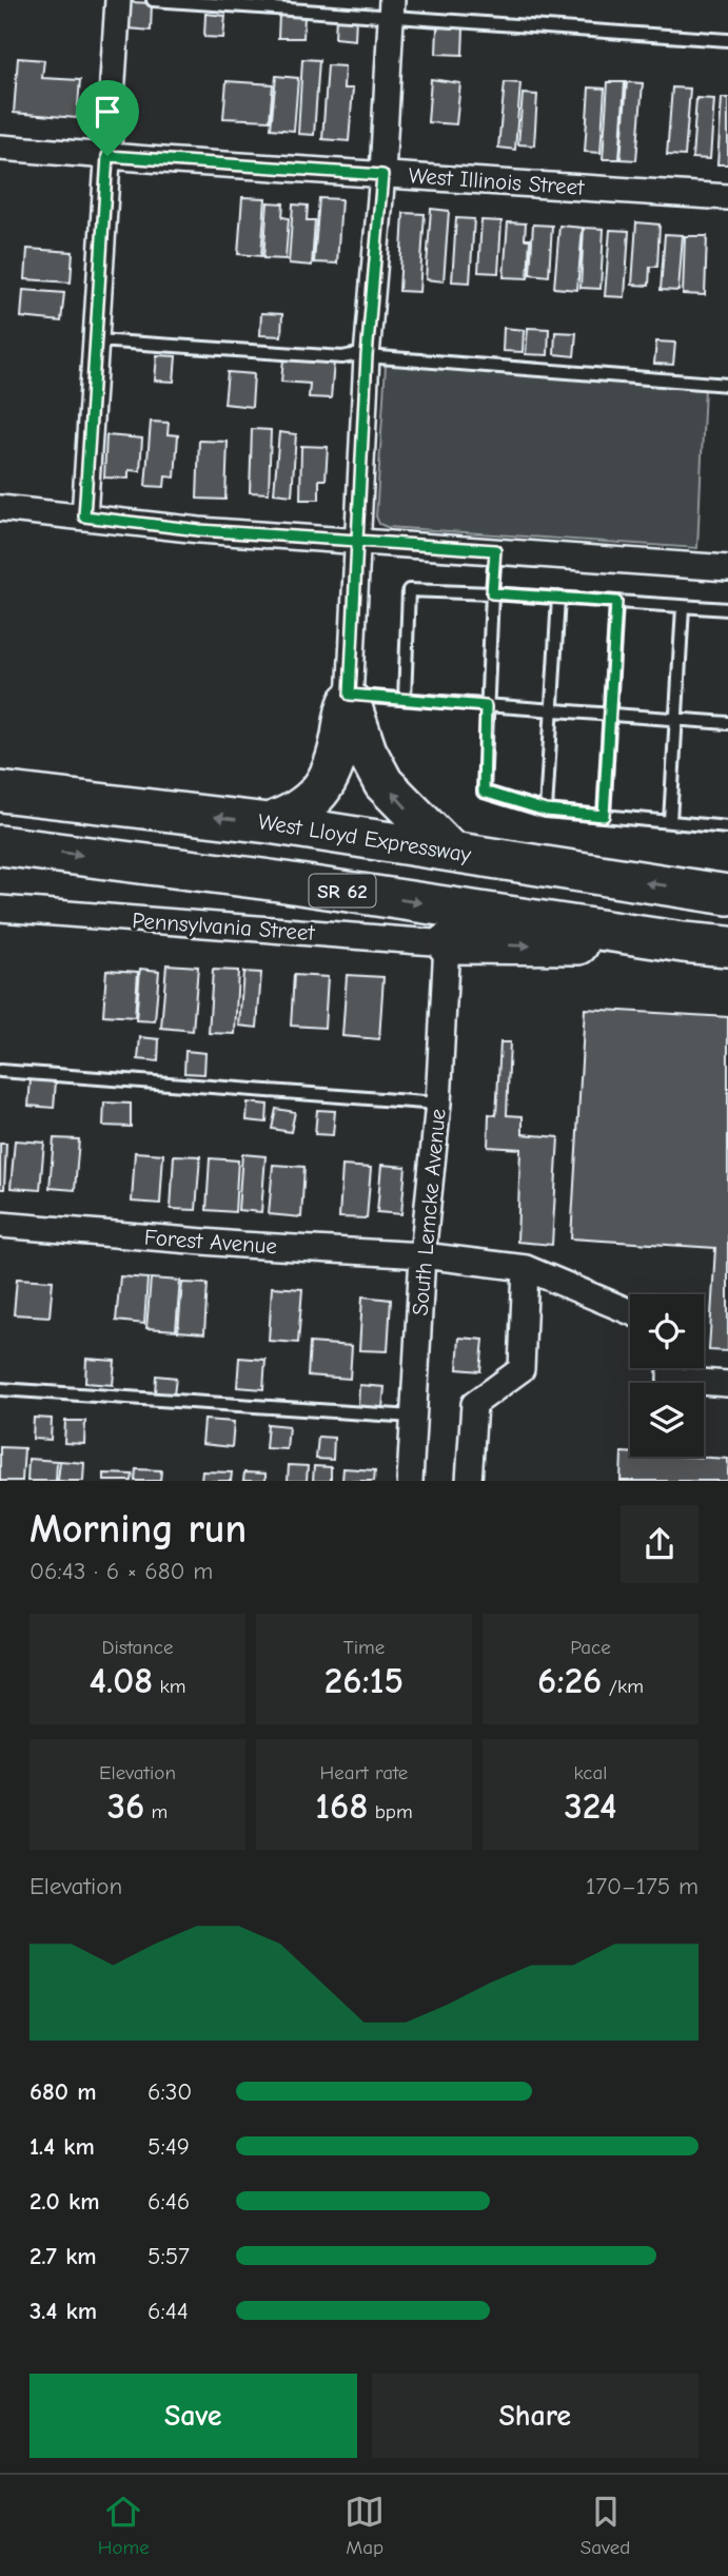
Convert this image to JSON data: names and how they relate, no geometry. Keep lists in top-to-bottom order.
{
  "streets": {
    "highway": ["West Lloyd Expressway", "SR 62"],
    "street": [
      "West Illinois Street",
      "Pennsylvania Street",
      "South Lemcke Avenue",
      "Forest Avenue"
    ]
  },
  "crossings": [
    ["Pennsylvania Street", "South Lemcke Avenue"],
    ["South Lemcke Avenue", "Forest Avenue"]
  ],
  "page": {
    "heading": ["Morning run", "06:43 · 6 × 680 m"],
    "stats": [
      ["Distance", "4.08 km"],
      ["Time", "26:15"],
      ["Pace", "6:26 /km"],
      ["Elevation", "36 m"],
      ["Heart rate", "168 bpm"],
      ["kcal", "324"]
    ],
    "chart": ["Elevation", "170–175 m"],
    "list": [
      {
        "name": "680 m",
        "note": "6:30"
      },
      {
        "name": "1.4 km",
        "note": "5:49"
      },
      {
        "name": "2.0 km",
        "note": "6:46"
      },
      {
        "name": "2.7 km",
        "note": "5:57"
      },
      {
        "name": "3.4 km",
        "note": "6:44"
      }
    ],
    "buttons": ["Save", "Share"],
    "tabs": ["Home", "Map", "Saved"]
  }
}
